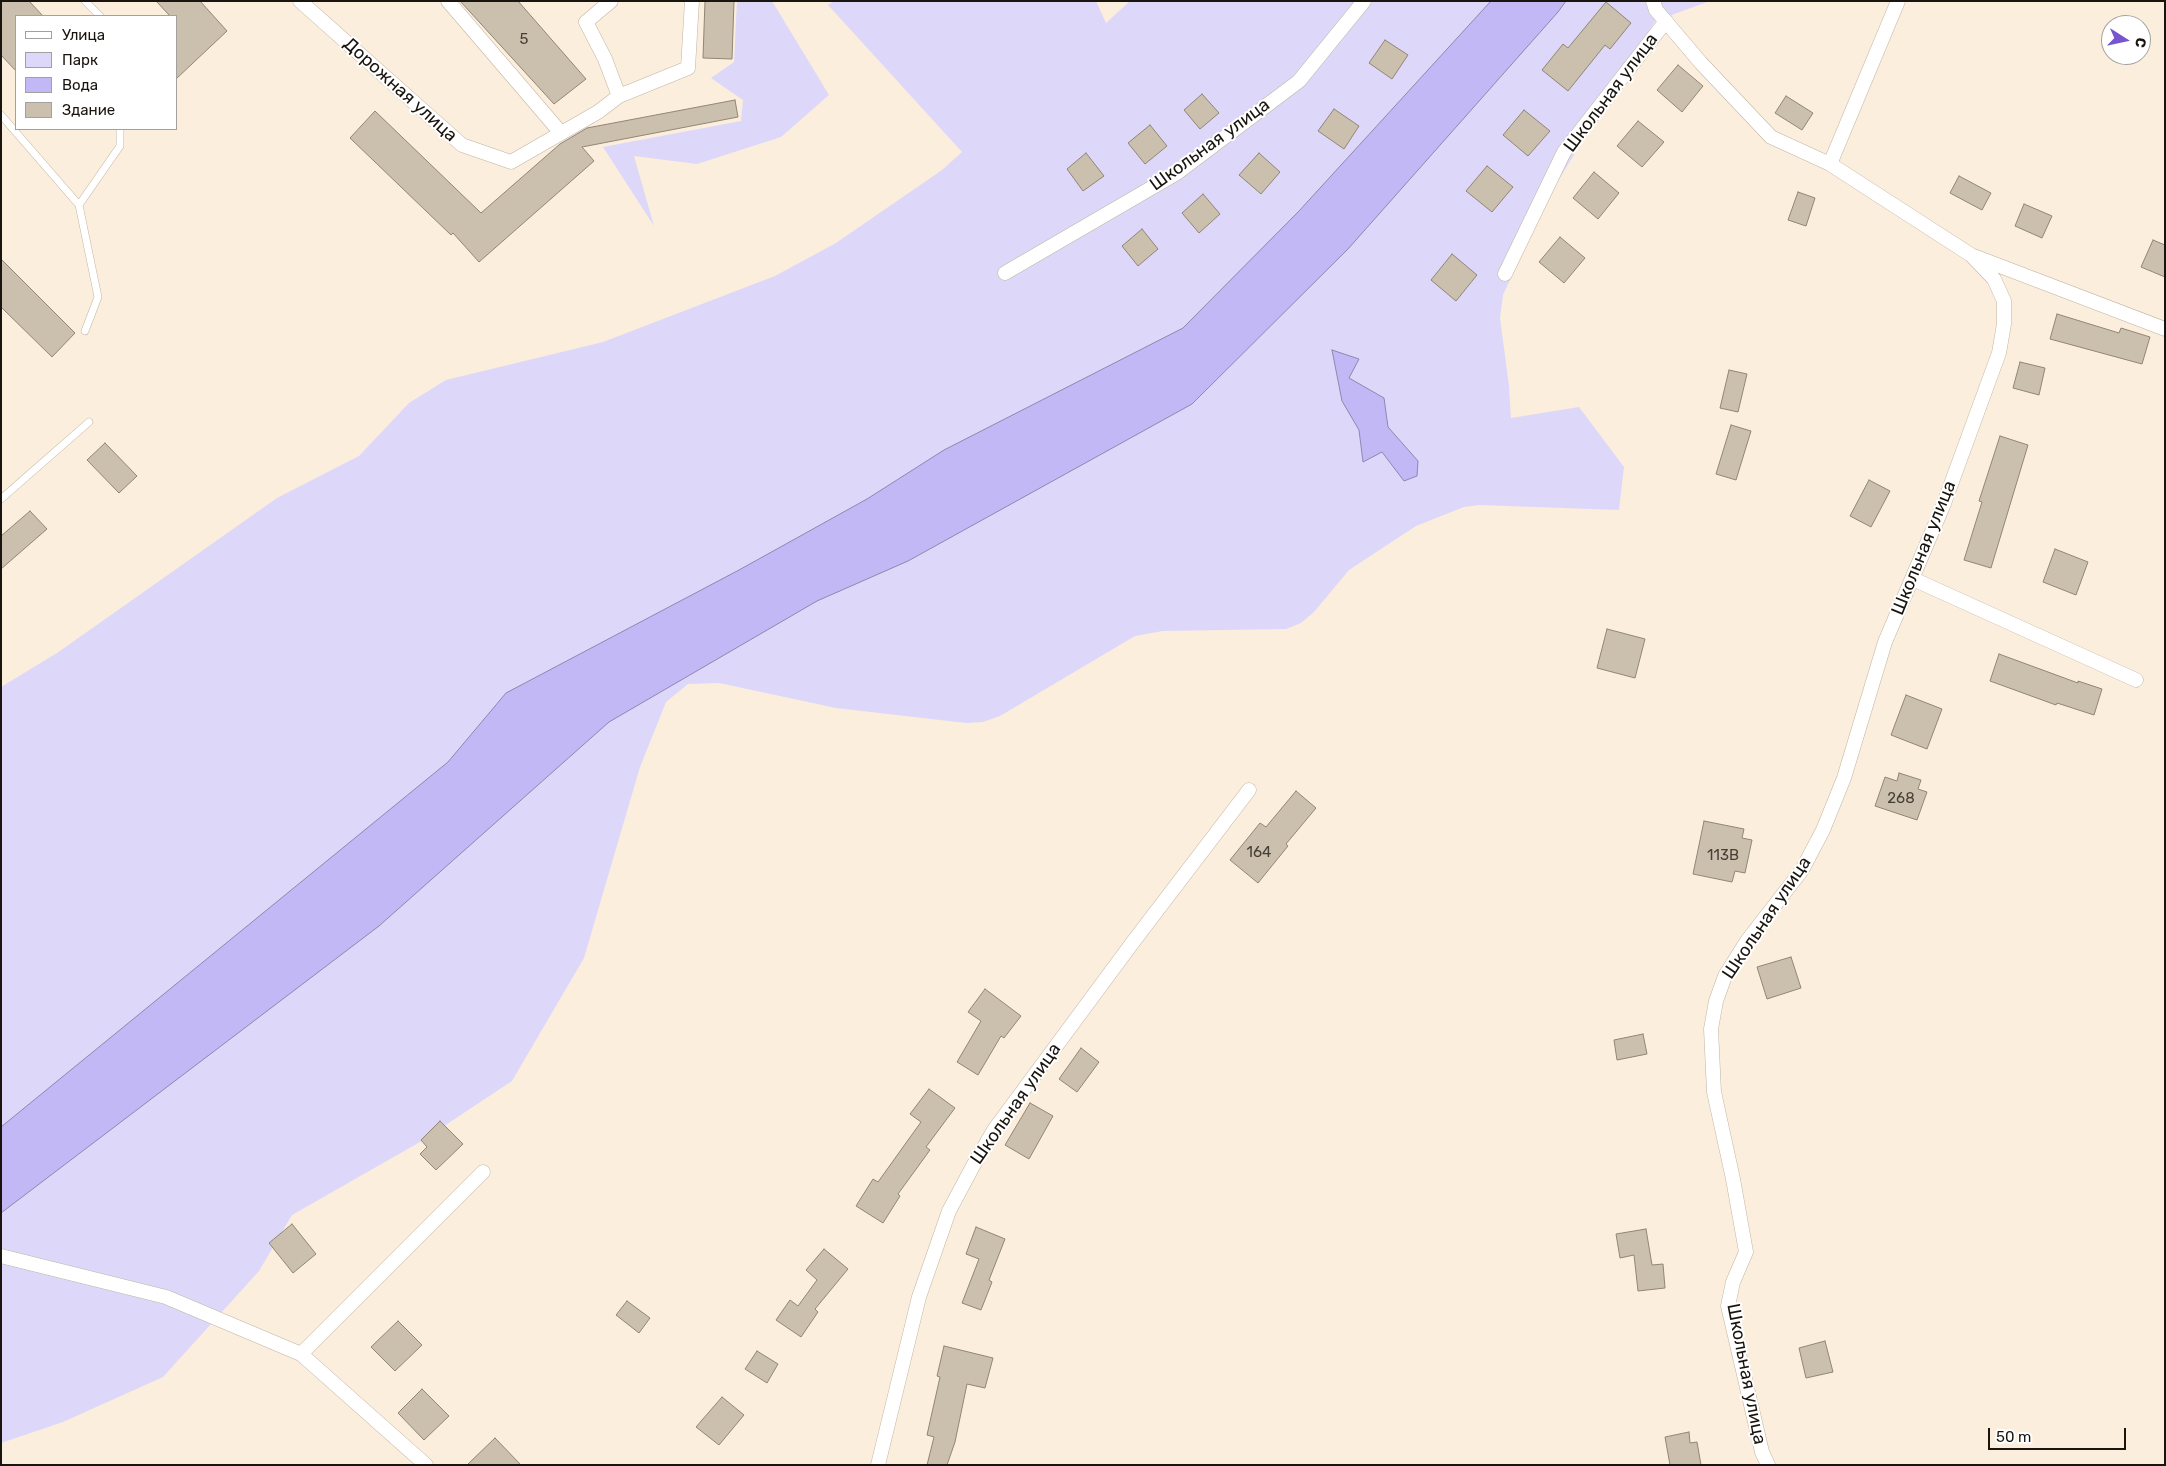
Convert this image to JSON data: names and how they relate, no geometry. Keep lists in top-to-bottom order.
{
  "streets": {
    "street": ["Дорожная улица", "Школьная улица"]
  },
  "house_numbers": [
    "5",
    "268",
    "164",
    "113В"
  ],
  "legend": [
    "Улица",
    "Парк",
    "Вода",
    "Здание"
  ],
  "scale_bar": "50 m",
  "north": "right"
}
